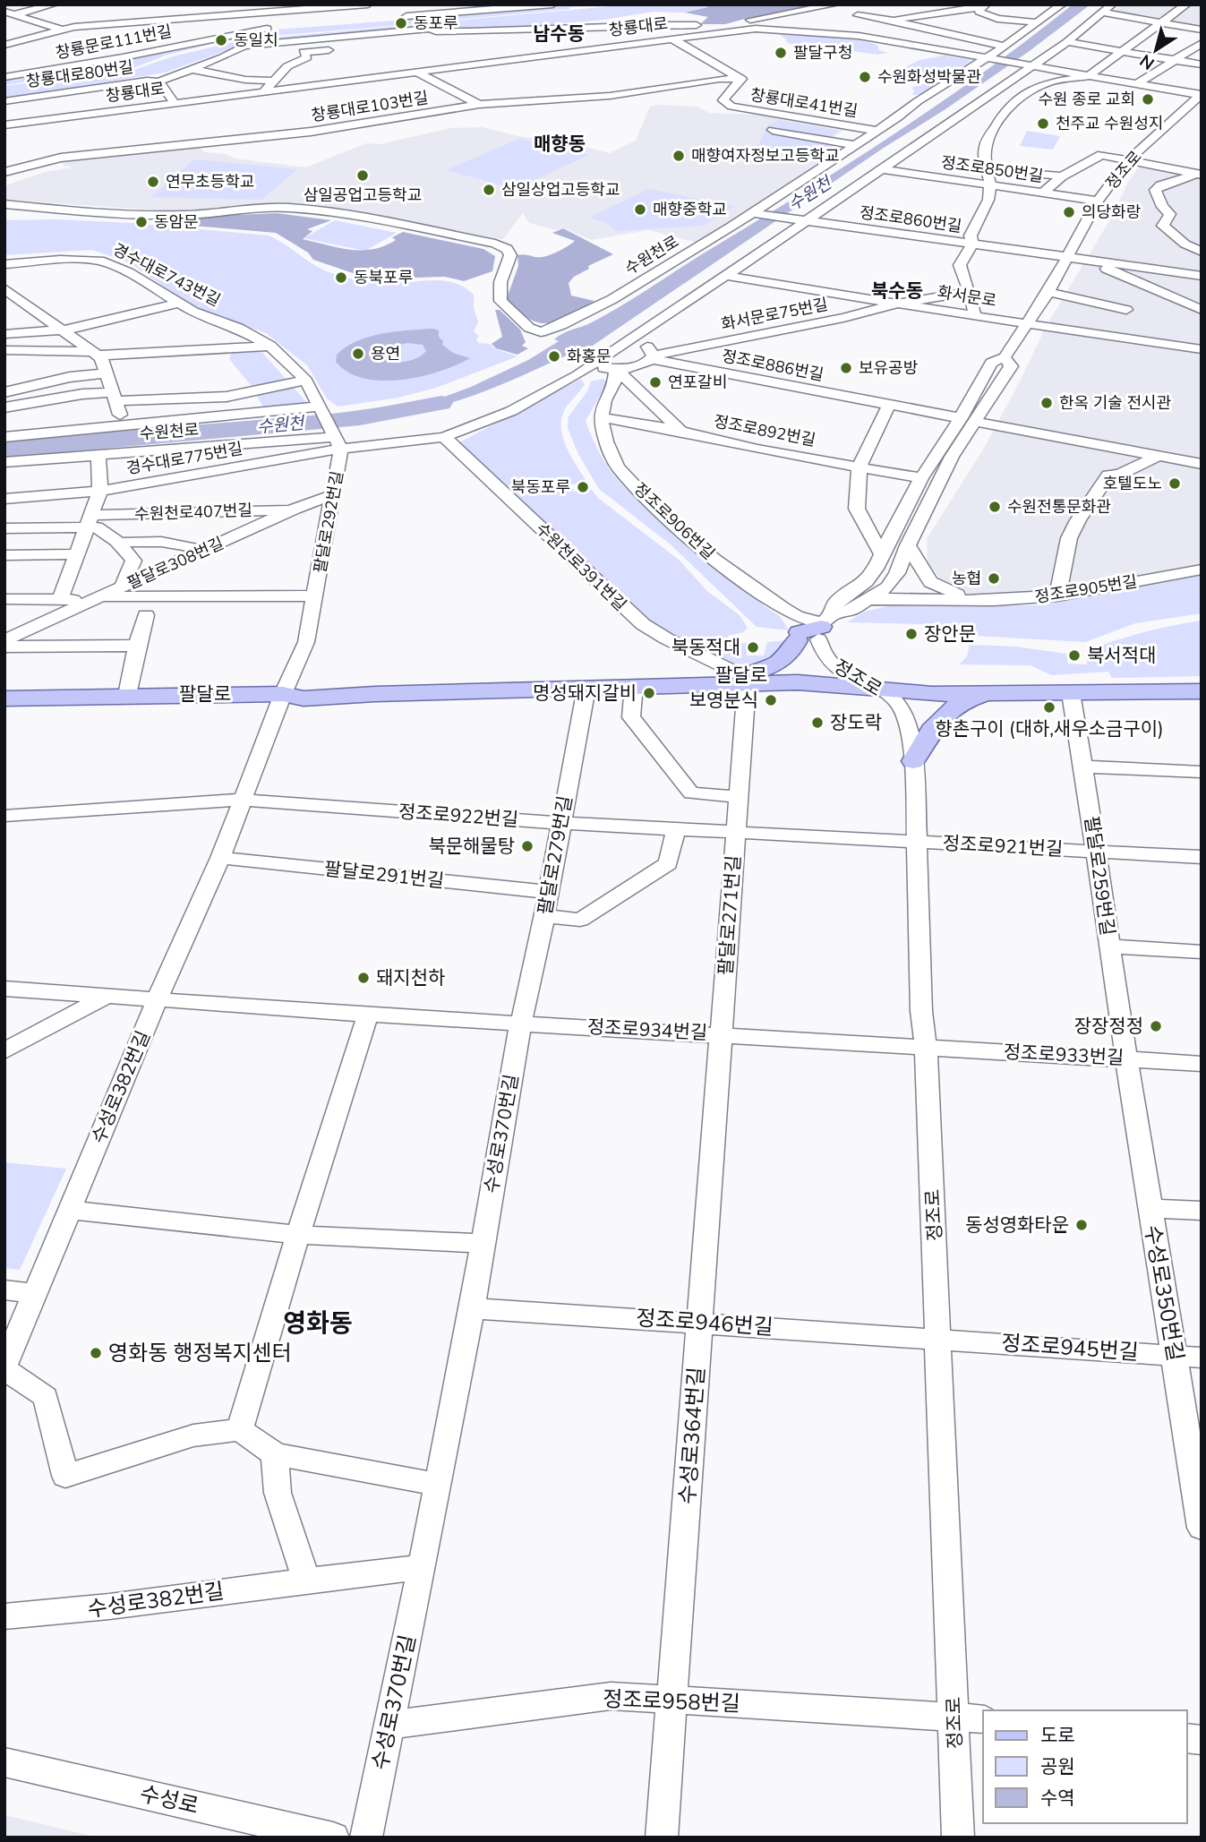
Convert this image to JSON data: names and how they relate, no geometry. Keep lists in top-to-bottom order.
{
  "streets": {
    "main road": ["팔달로"],
    "street": [
      "창룡대로",
      "창룡문로111번길",
      "창룡대로80번길",
      "창룡대로41번길",
      "창룡대로103번길",
      "정조로850번길",
      "정조로",
      "정조로860번길",
      "수원천로",
      "경수대로743번길",
      "화서문로",
      "화서문로75번길",
      "정조로886번길",
      "정조로892번길",
      "경수대로775번길",
      "수원천로407번길",
      "정조로906번길",
      "팔달로292번길",
      "팔달로308번길",
      "수원천로391번길",
      "정조로905번길",
      "정조로922번길",
      "정조로921번길",
      "팔달로279번길",
      "팔달로291번길",
      "팔달로259번길",
      "팔달로271번길",
      "정조로934번길",
      "정조로933번길",
      "수성로382번길",
      "수성로370번길",
      "수성로350번길",
      "정조로946번길",
      "정조로945번길",
      "수성로364번길",
      "정조로958번길",
      "수성로"
    ]
  },
  "crossings": [
    ["창룡대로", "창룡대로80번길"],
    ["창룡대로", "창룡대로41번길"],
    ["창룡대로", "정조로"],
    ["창룡대로", "수원천로"],
    ["창룡문로111번길", "창룡대로80번길"],
    ["창룡대로41번길", "창룡대로103번길"],
    ["창룡대로41번길", "수원천로"],
    ["정조로850번길", "정조로"],
    ["정조로", "정조로860번길"],
    ["정조로", "화서문로"],
    ["정조로", "정조로886번길"],
    ["정조로", "정조로892번길"],
    ["정조로", "정조로906번길"],
    ["정조로", "팔달로"],
    ["정조로", "정조로922번길"],
    ["정조로", "정조로921번길"],
    ["정조로", "정조로934번길"],
    ["정조로", "정조로933번길"],
    ["정조로", "정조로946번길"],
    ["정조로", "정조로945번길"],
    ["정조로", "정조로958번길"],
    ["정조로860번길", "수원천로"],
    ["수원천로", "경수대로743번길"],
    ["수원천로", "경수대로775번길"],
    ["수원천로", "팔달로292번길"],
    ["경수대로743번길", "경수대로775번길"],
    ["경수대로743번길", "팔달로292번길"],
    ["화서문로", "화서문로75번길"],
    ["화서문로75번길", "정조로886번길"],
    ["정조로892번길", "정조로906번길"],
    ["경수대로775번길", "팔달로292번길"],
    ["경수대로775번길", "수원천로391번길"],
    ["수원천로407번길", "팔달로308번길"],
    ["팔달로292번길", "팔달로308번길"],
    ["팔달로292번길", "팔달로"],
    ["수원천로391번길", "팔달로"],
    ["수원천로391번길", "팔달로271번길"],
    ["팔달로", "팔달로279번길"],
    ["팔달로", "팔달로259번길"],
    ["팔달로", "팔달로271번길"],
    ["정조로922번길", "정조로921번길"],
    ["정조로922번길", "팔달로279번길"],
    ["정조로922번길", "팔달로271번길"],
    ["정조로921번길", "팔달로259번길"],
    ["팔달로279번길", "팔달로291번길"],
    ["팔달로279번길", "정조로934번길"],
    ["팔달로279번길", "수성로370번길"],
    ["팔달로259번길", "정조로933번길"],
    ["팔달로259번길", "수성로350번길"],
    ["팔달로271번길", "정조로934번길"],
    ["팔달로271번길", "수성로364번길"],
    ["정조로934번길", "정조로933번길"],
    ["정조로934번길", "수성로382번길"],
    ["정조로934번길", "수성로370번길"],
    ["정조로934번길", "수성로364번길"],
    ["정조로933번길", "수성로350번길"],
    ["수성로370번길", "정조로946번길"],
    ["수성로370번길", "정조로958번길"],
    ["수성로350번길", "정조로945번길"],
    ["정조로946번길", "정조로945번길"],
    ["정조로946번길", "수성로364번길"],
    ["수성로364번길", "정조로958번길"]
  ],
  "districts": [
    "남수동",
    "매향동",
    "북수동",
    "영화동"
  ],
  "water": ["수원천"],
  "places": [
    "동포루",
    "동일치",
    "팔달구청",
    "수원화성박물관",
    "수원 종로 교회",
    "천주교 수원성지",
    "매향여자정보고등학교",
    "삼일공업고등학교",
    "연무초등학교",
    "삼일상업고등학교",
    "매향중학교",
    "의당화랑",
    "동암문",
    "동북포루",
    "용연",
    "화홍문",
    "보유공방",
    "연포갈비",
    "한옥 기술 전시관",
    "호텔도노",
    "북동포루",
    "수원전통문화관",
    "농협",
    "장안문",
    "북동적대",
    "북서적대",
    "명성돼지갈비",
    "보영분식",
    "향촌구이 (대하,새우소금구이)",
    "장도락",
    "북문해물탕",
    "돼지천하",
    "장장정정",
    "동성영화타운",
    "영화동 행정복지센터"
  ],
  "legend": ["도로", "공원", "수역"],
  "north": "bottom left"
}
